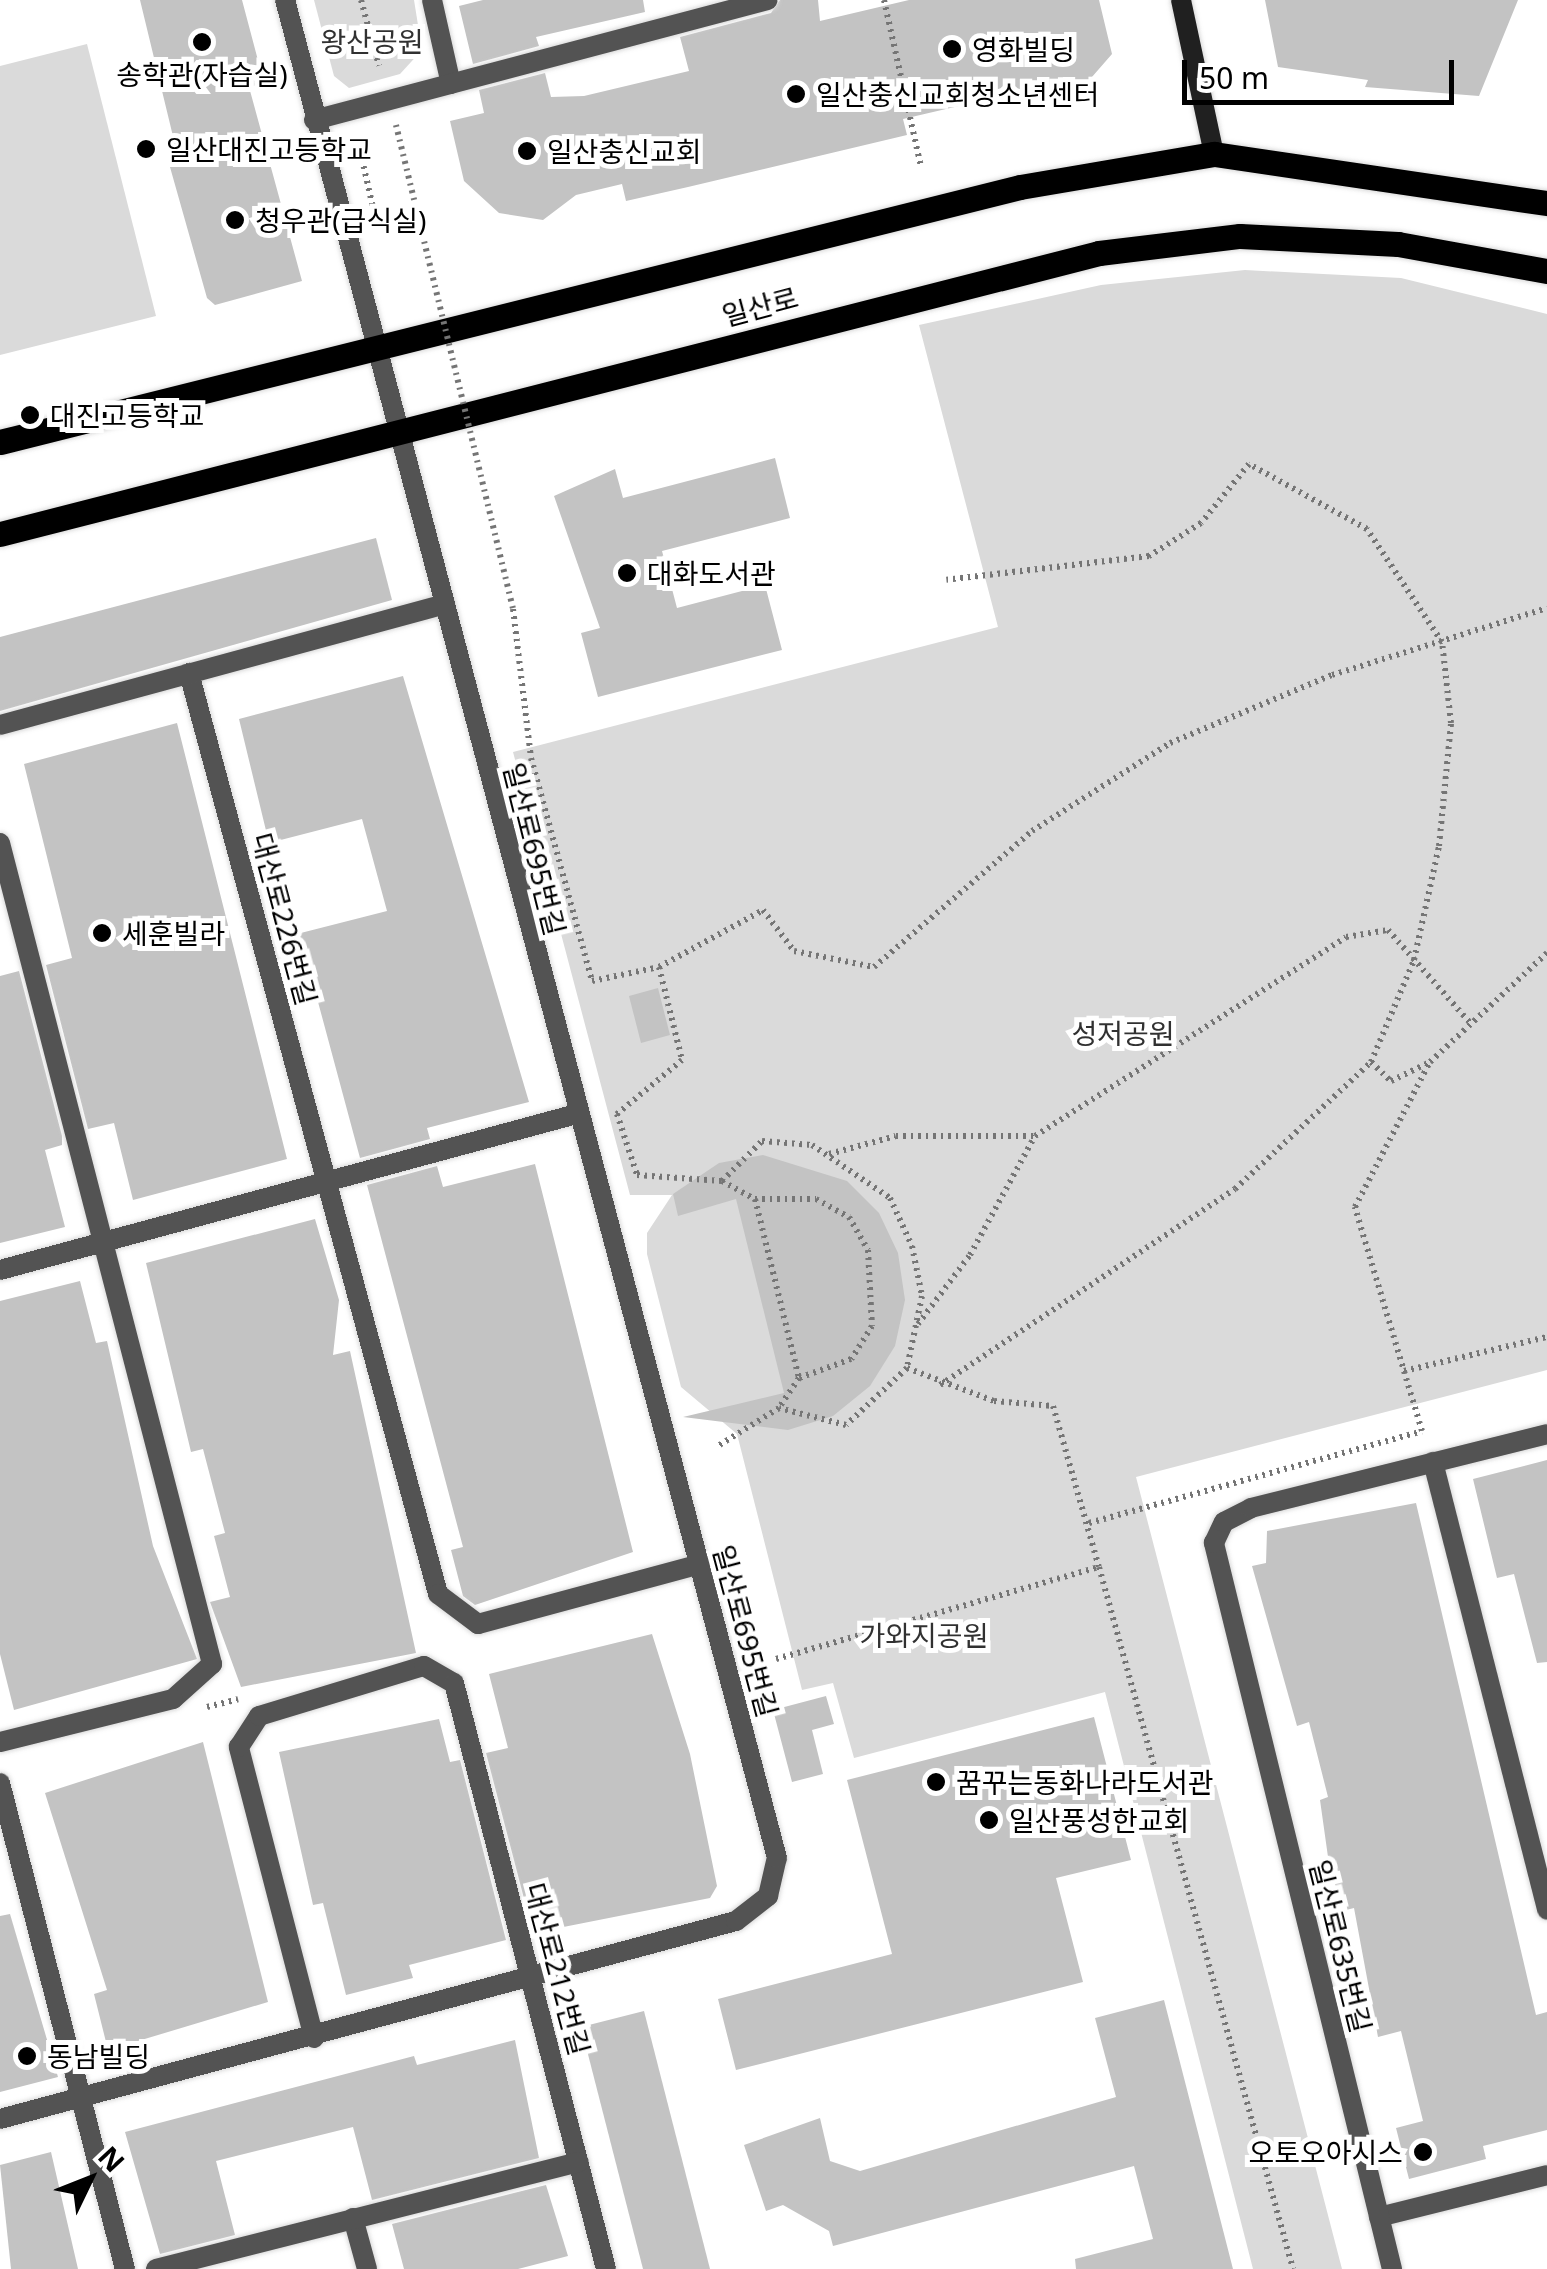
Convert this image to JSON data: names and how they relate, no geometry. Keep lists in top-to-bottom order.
{
  "streets": {
    "main road": ["일산로"],
    "street": [
      "일산로695번길",
      "대산로226번길",
      "일산로635번길",
      "대산로212번길"
    ]
  },
  "crossings": [
    ["일산로", "일산로695번길"],
    ["일산로695번길", "대산로226번길"],
    ["일산로695번길", "대산로212번길"]
  ],
  "parks": ["왕산공원", "성저공원", "가와지공원"],
  "places": [
    "송학관(자습실)",
    "영화빌딩",
    "일산충신교회청소년센터",
    "일산대진고등학교",
    "일산충신교회",
    "청우관(급식실)",
    "대진고등학교",
    "대화도서관",
    "세훈빌라",
    "꿈꾸는동화나라도서관",
    "일산풍성한교회",
    "동남빌딩",
    "오토오아시스"
  ],
  "scale_bar": "50 m",
  "north": "top right"
}
